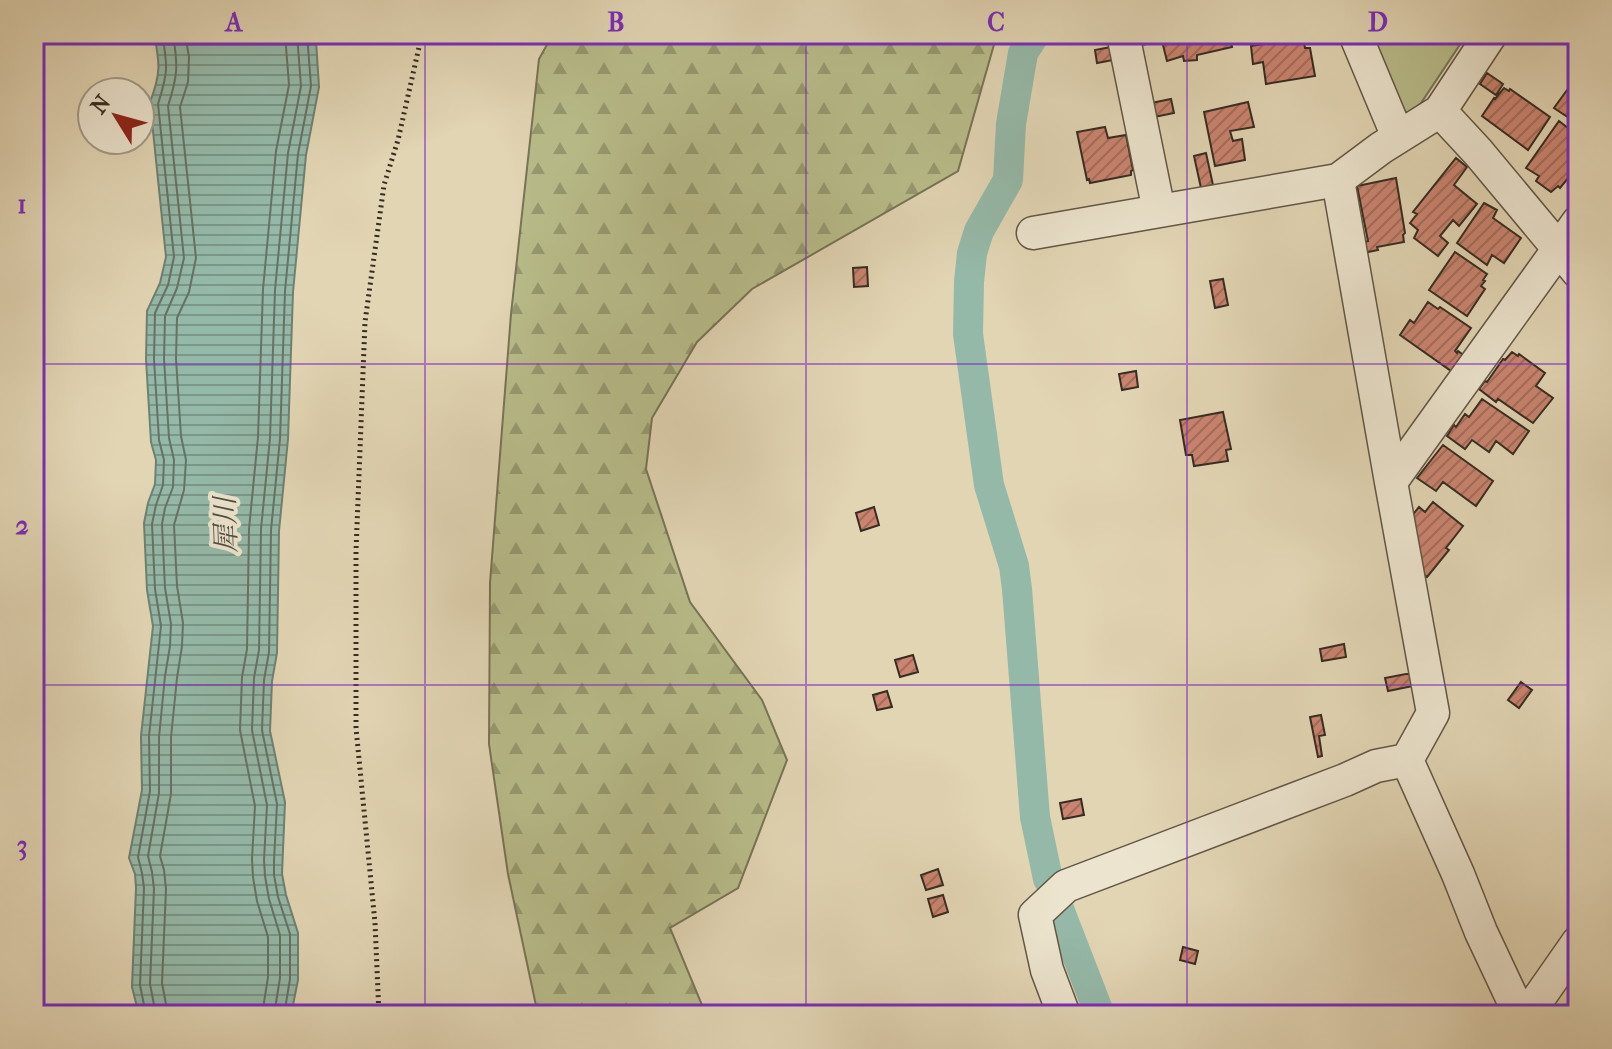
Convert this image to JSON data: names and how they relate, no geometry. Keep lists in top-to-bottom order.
{
  "water": ["犀川"],
  "north": "top left",
  "grid": {
    "columns": [
      "A",
      "B",
      "C",
      "D"
    ],
    "rows": ["1", "2", "3"]
  }
}
